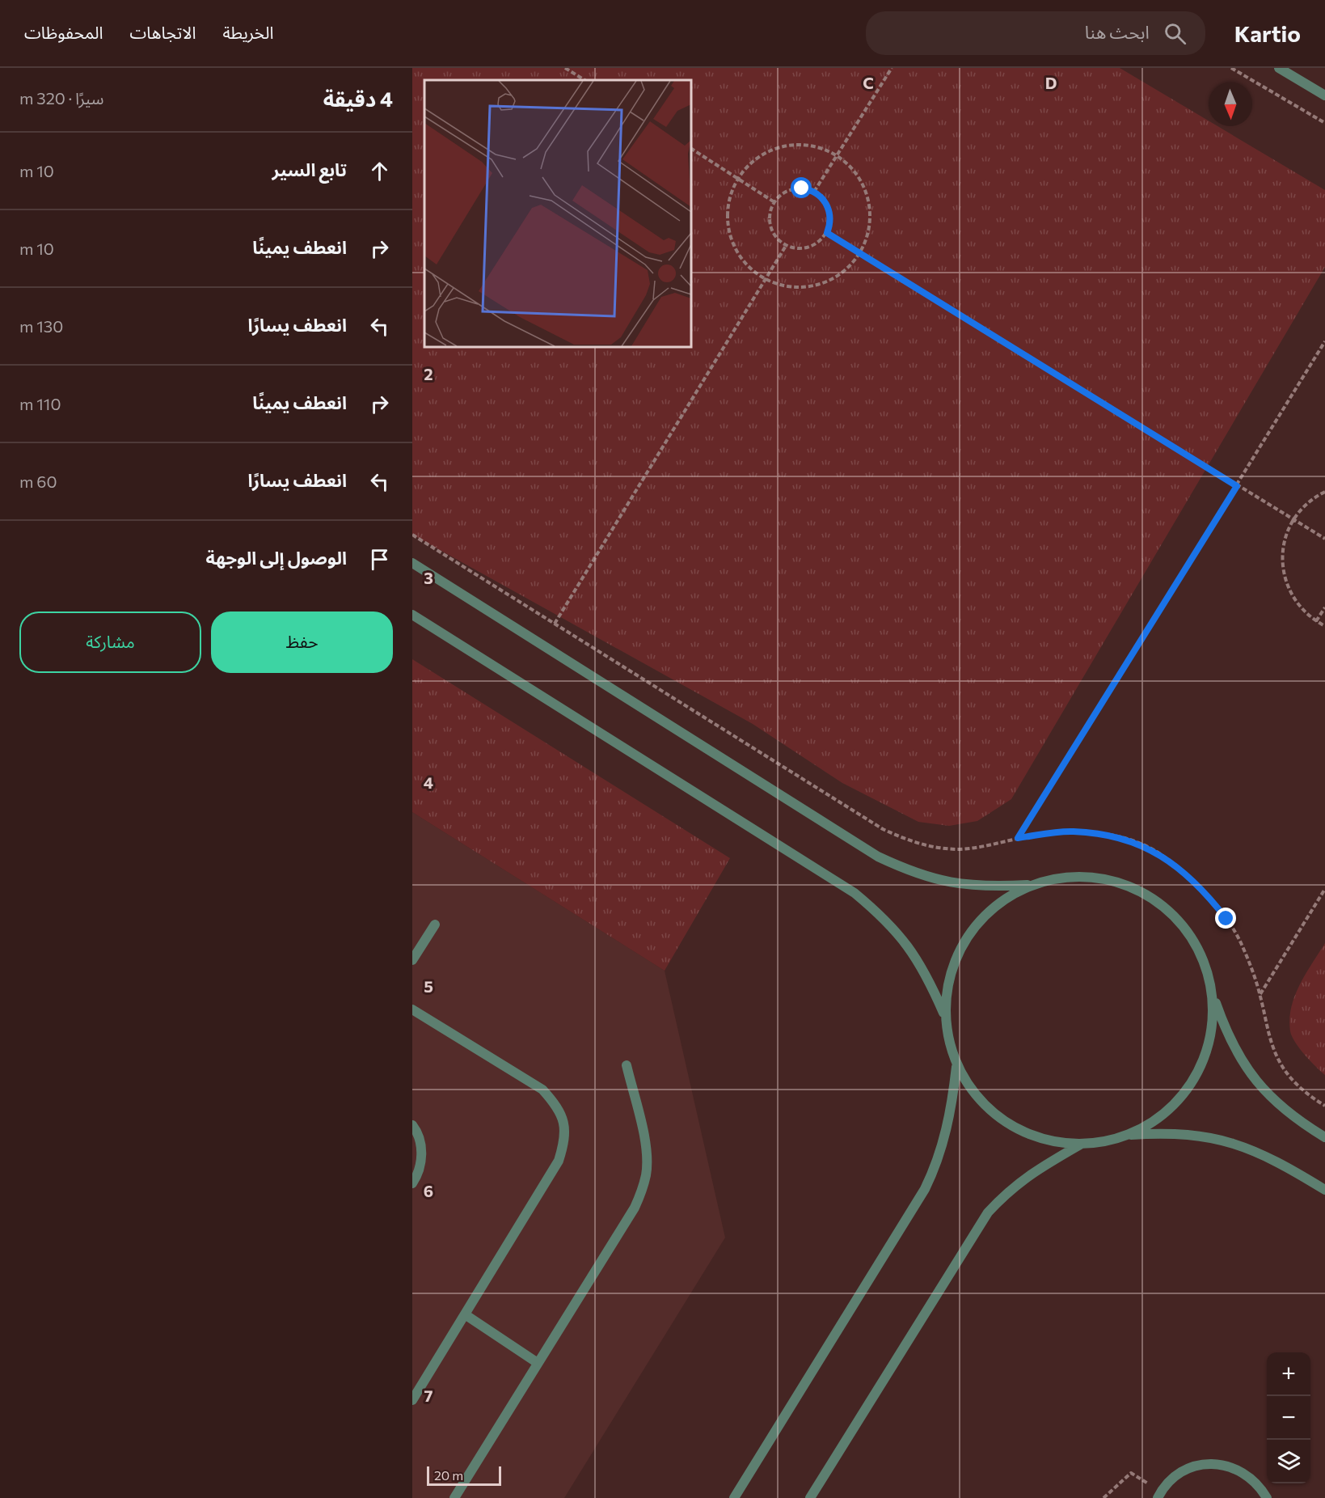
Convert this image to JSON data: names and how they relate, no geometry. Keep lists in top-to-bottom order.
{
  "scale_bar": "20 m",
  "north": "bottom",
  "page": {
    "header": "Kartio",
    "search": "ابحث هنا",
    "nav": ["الخريطة", "الاتجاهات", "المحفوظات"],
    "heading": ["4 دقيقة", "سيرًا · 320 m"],
    "list": [
      ["تابع السير", "10 m"],
      ["انعطف يمينًا", "10 m"],
      ["انعطف يسارًا", "130 m"],
      ["انعطف يمينًا", "110 m"],
      ["انعطف يسارًا", "60 m"],
      "الوصول إلى الوجهة"
    ],
    "buttons": ["حفظ", "مشاركة"],
    "map_buttons": ["+", "−"],
    "scale": "20 m"
  },
  "grid": {
    "columns": ["C", "D"],
    "rows": [
      "2",
      "3",
      "4",
      "5",
      "6",
      "7"
    ]
  }
}
